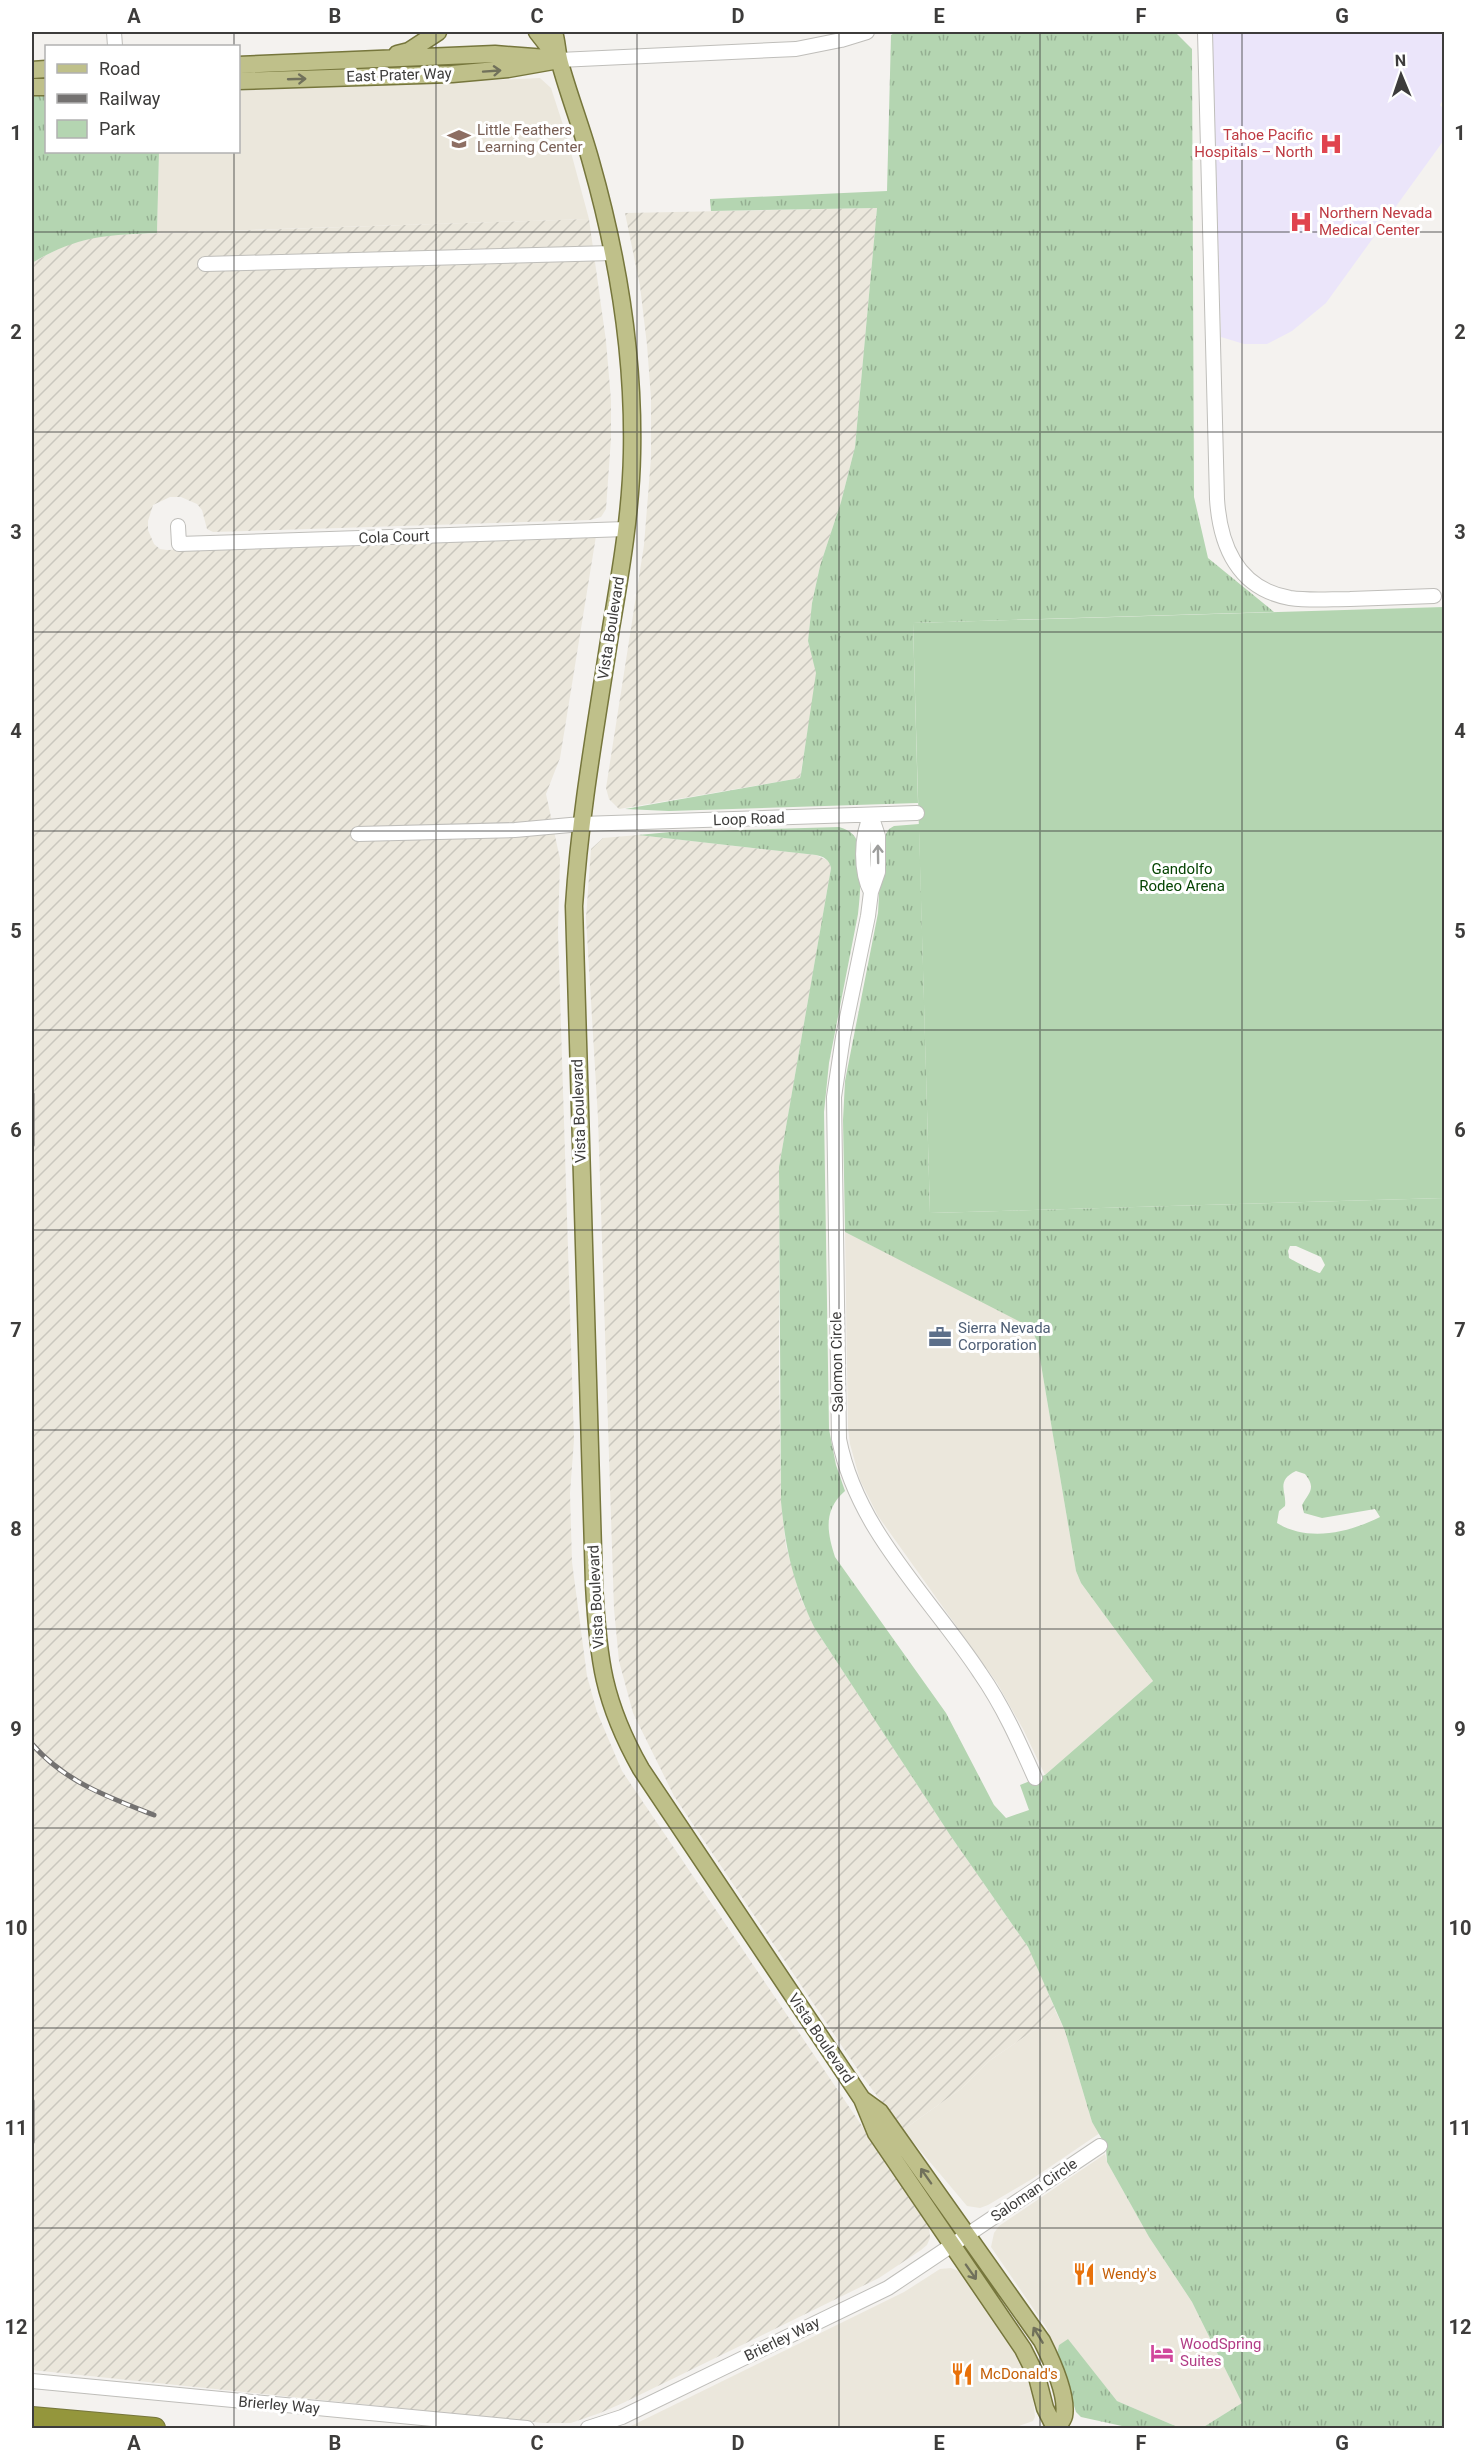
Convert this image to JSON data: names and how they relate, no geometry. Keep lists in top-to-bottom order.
{
  "streets": {
    "main road": ["East Prater Way", "Vista Boulevard"],
    "street": [
      "Cola Court",
      "Loop Road",
      "Salomon Circle",
      "Saloman Circle",
      "Brierley Way"
    ]
  },
  "crossings": [
    ["East Prater Way", "Vista Boulevard"],
    ["Cola Court", "Vista Boulevard"],
    ["Vista Boulevard", "Loop Road"],
    ["Vista Boulevard", "Saloman Circle"],
    ["Vista Boulevard", "Brierley Way"],
    ["Loop Road", "Salomon Circle"],
    ["Saloman Circle", "Brierley Way"]
  ],
  "parks": ["Gandolfo Rodeo Arena"],
  "places": {
    "school or university": ["Little Feathers Learning Center"],
    "hospital": ["Tahoe Pacific Hospitals – North", "Northern Nevada Medical Center"],
    "office": ["Sierra Nevada Corporation"],
    "restaurant": ["Wendy's", "McDonald's"],
    "hotel": ["WoodSpring Suites"]
  },
  "legend": ["Road", "Railway", "Park"],
  "north": "top",
  "grid": {
    "columns": [
      "A",
      "B",
      "C",
      "D",
      "E",
      "F",
      "G"
    ],
    "rows": [
      "1",
      "2",
      "3",
      "4",
      "5",
      "6",
      "7",
      "8",
      "9",
      "10",
      "11",
      "12"
    ]
  }
}
